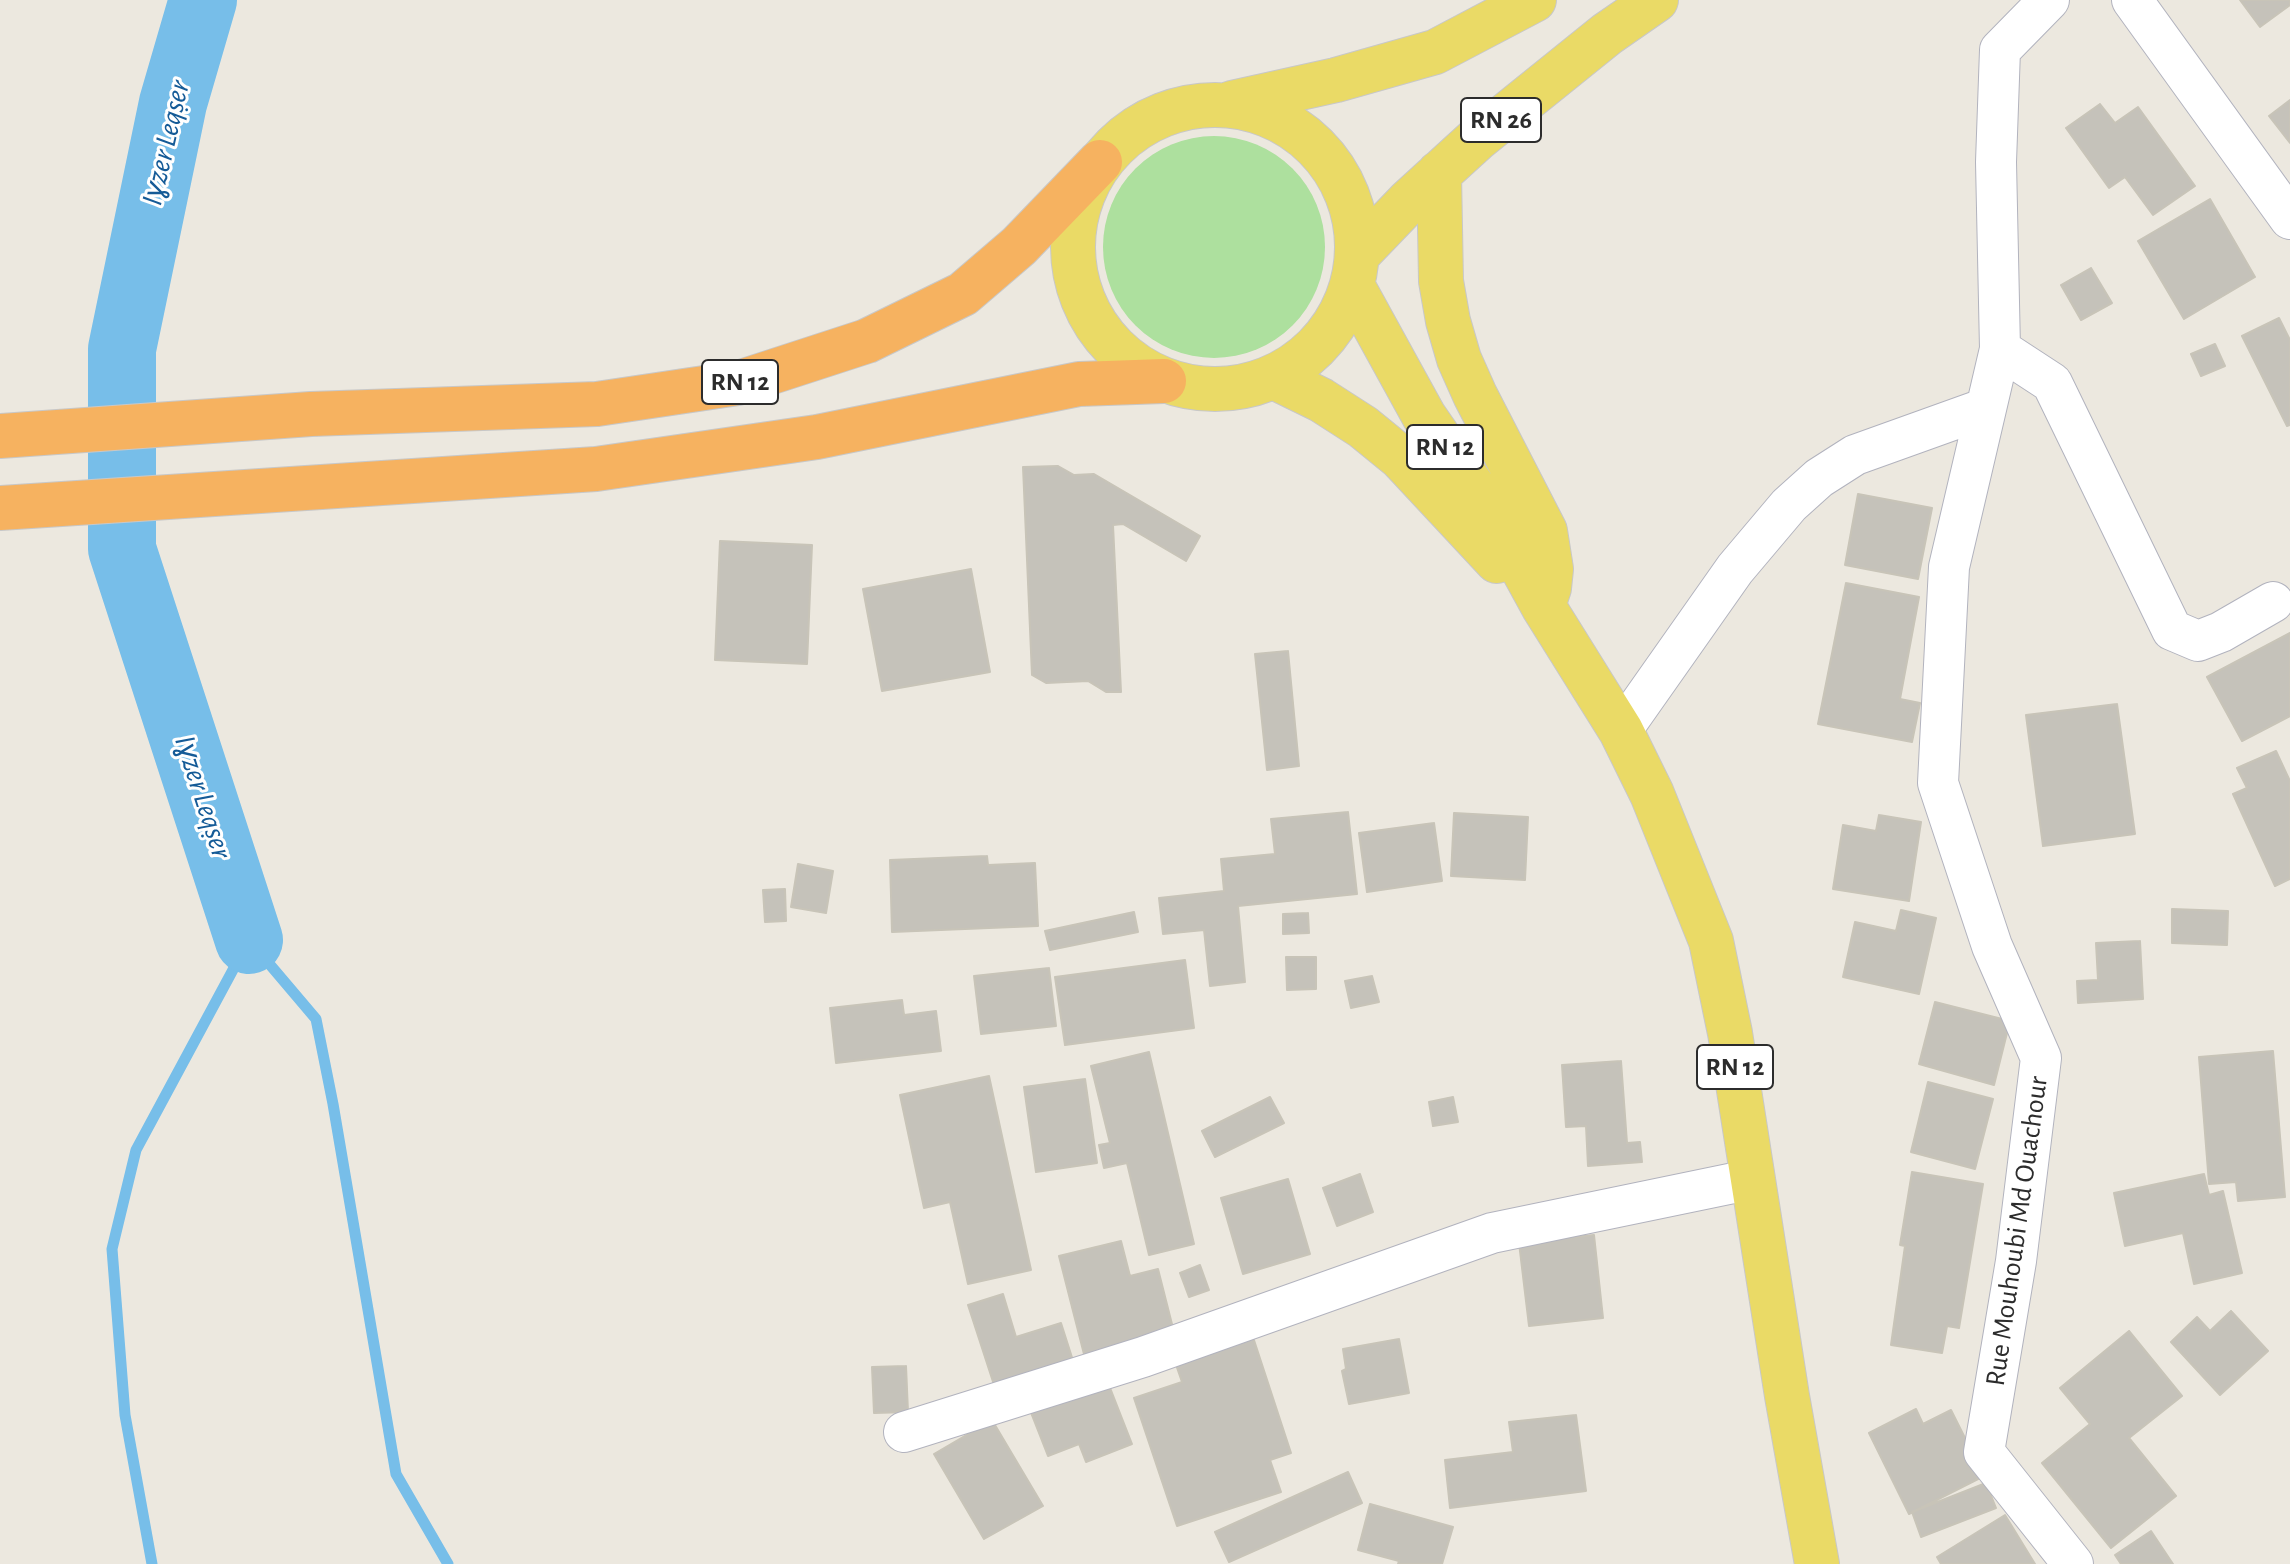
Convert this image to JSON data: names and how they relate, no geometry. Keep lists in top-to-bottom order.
{
  "streets": {
    "highway": ["RN 12"],
    "main road": ["RN 26"],
    "street": ["Rue Mouhoubi Md Ouachour"]
  },
  "crossings": [
    ["RN 26", "RN 12"]
  ],
  "water": ["Iɣzer Leqṣer"]
}
